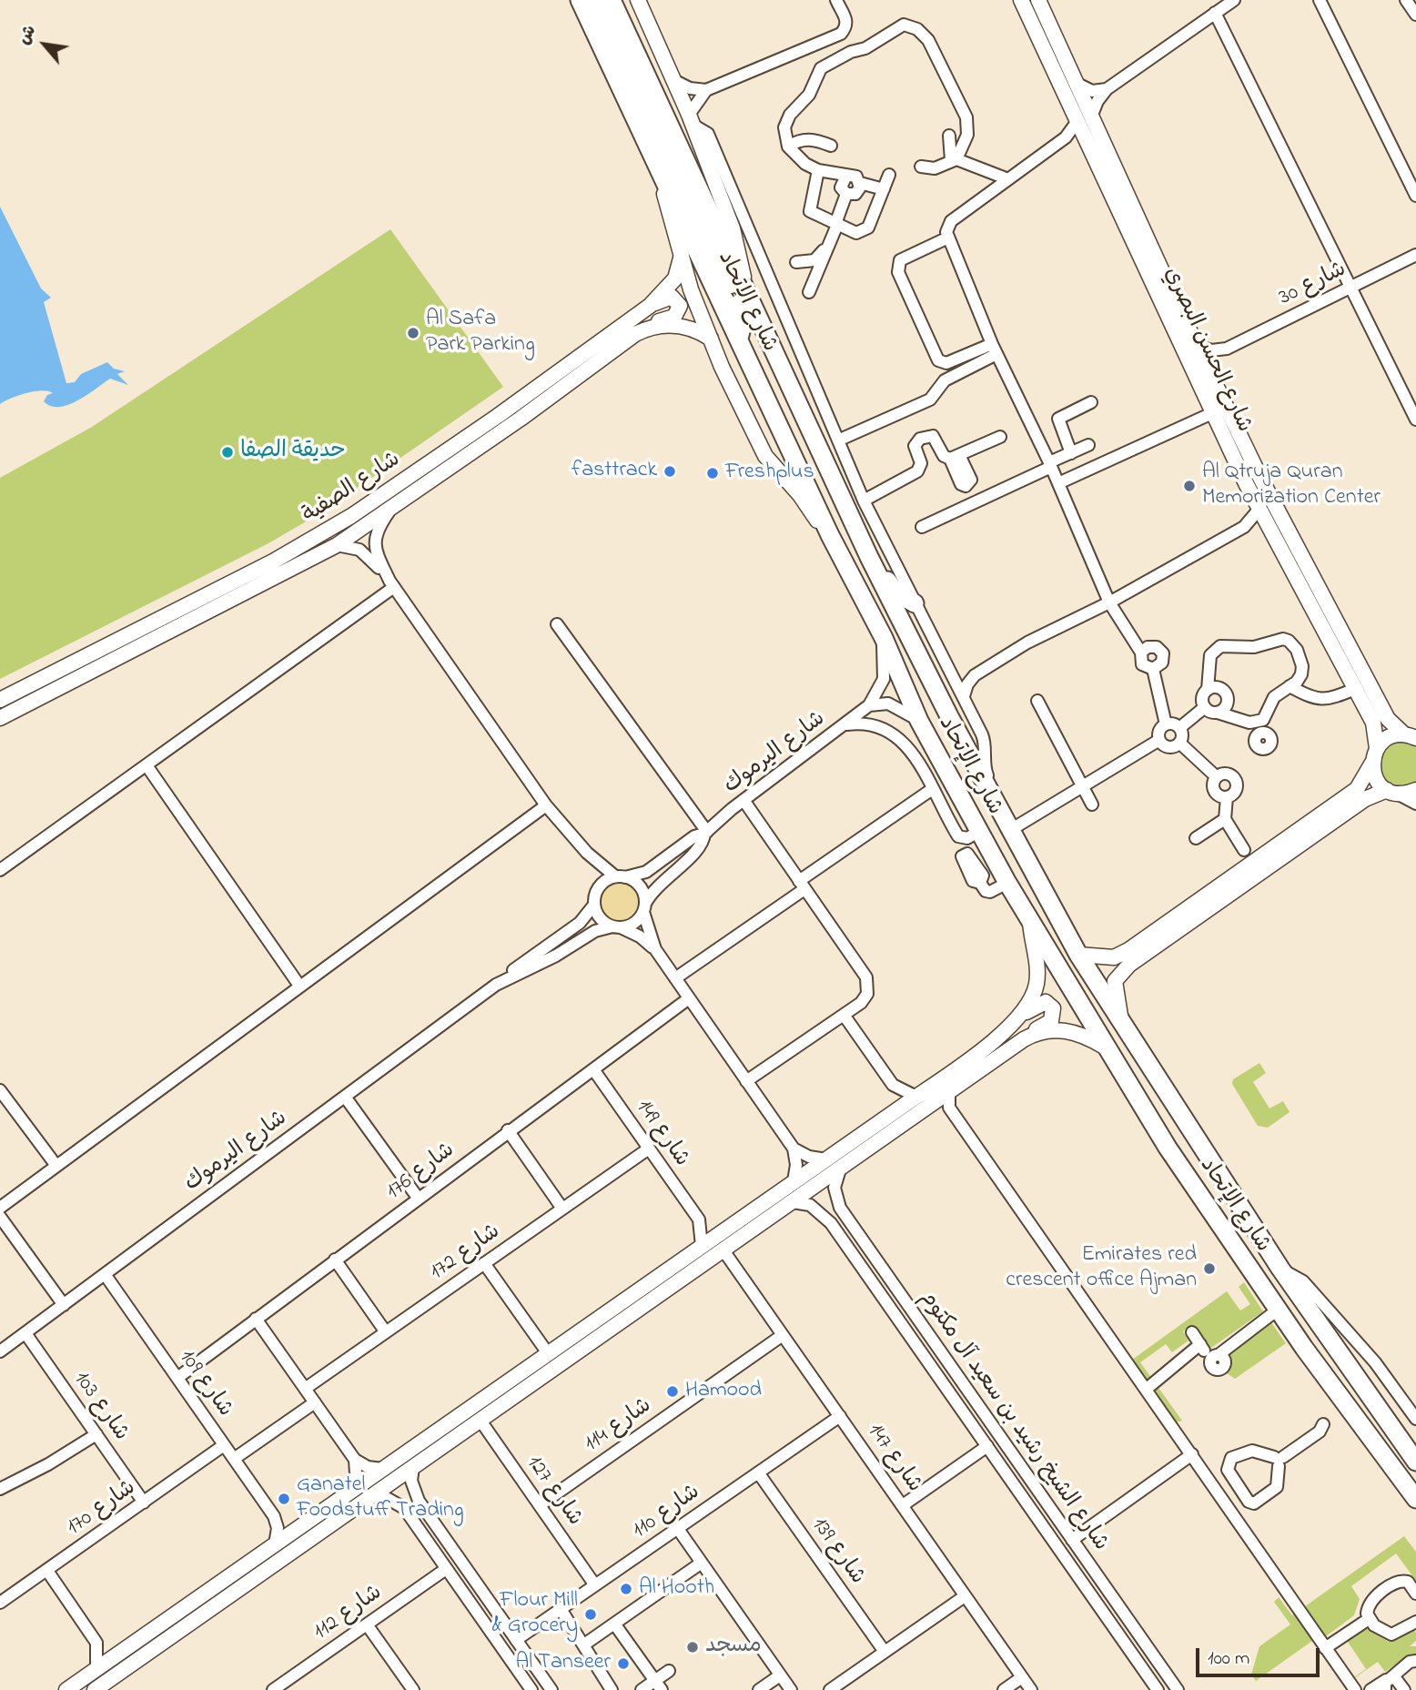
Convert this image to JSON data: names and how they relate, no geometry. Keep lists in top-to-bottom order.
{
  "streets": {
    "highway": ["شارع الإتحاد"],
    "main road": ["شارع الحسن البصري", "شارع الصفية"],
    "street": [
      "شارع 30",
      "شارع اليرموك",
      "شارع 149",
      "شارع 176",
      "شارع 172",
      "شارع 109",
      "شارع 103",
      "شارع الشيخ رشيد بن سعيد آل مكتوم",
      "شارع 114",
      "شارع 147",
      "شارع 127",
      "شارع 170",
      "شارع 110",
      "شارع 139",
      "شارع 112"
    ]
  },
  "crossings": [
    ["شارع 30", "شارع الحسن البصري"],
    ["شارع الإتحاد", "شارع اليرموك"],
    ["شارع اليرموك", "شارع 109"],
    ["شارع اليرموك", "شارع 103"],
    ["شارع 149", "شارع 176"],
    ["شارع 149", "شارع 172"],
    ["شارع 176", "شارع 109"],
    ["شارع 109", "شارع 170"],
    ["شارع 103", "شارع 170"],
    ["شارع 114", "شارع 147"],
    ["شارع 114", "شارع 127"],
    ["شارع 147", "شارع 110"],
    ["شارع 127", "شارع 110"],
    ["شارع 110", "شارع 139"]
  ],
  "places": [
    "Al Safa Park Parking",
    "حديقة الصفا",
    "fasttrack",
    "Freshplus",
    "Al Qtruja Quran Memorization Center",
    "Emirates red crescent office Ajman",
    "Hamood",
    "Ganatel Foodstuff Trading",
    "Al Hooth",
    "Flour Mill & Grocery",
    "مسجد",
    "Al Tanseer"
  ],
  "scale_bar": "100 m",
  "north": "top left"
}
